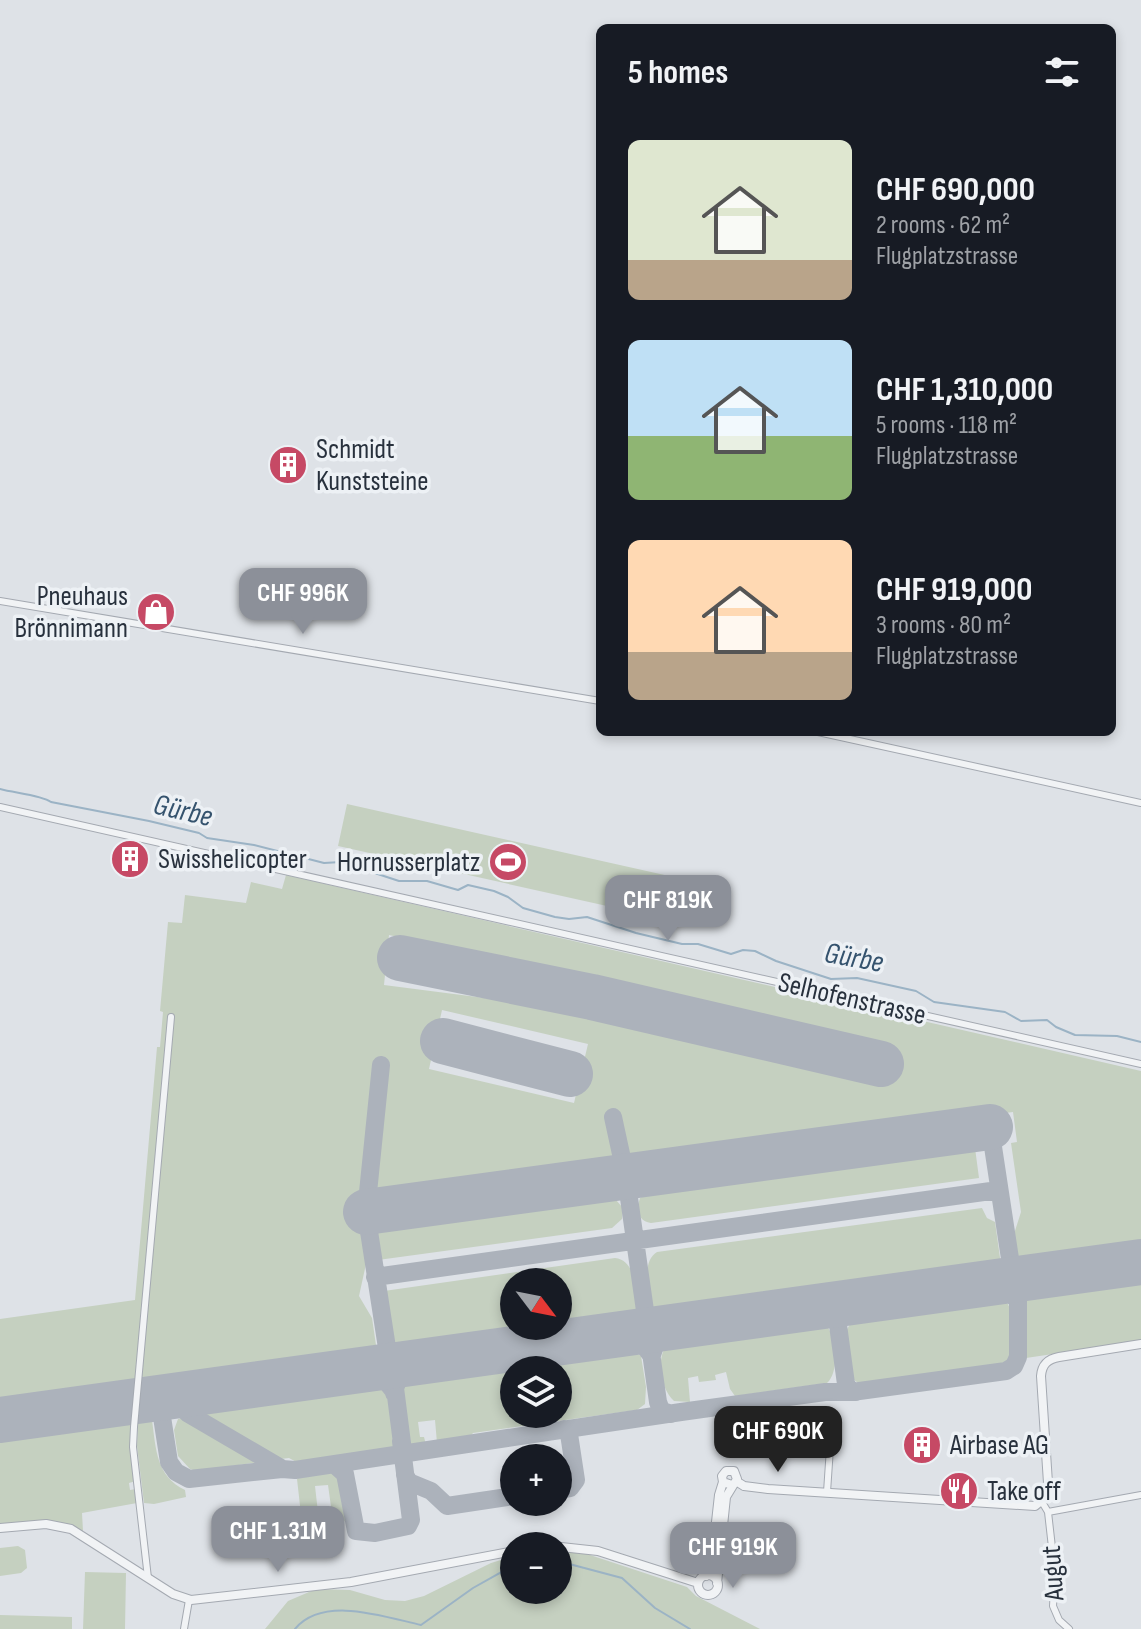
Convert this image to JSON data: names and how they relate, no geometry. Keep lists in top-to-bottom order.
{
  "streets": {
    "street": ["Selhofenstrasse", "Augut"]
  },
  "water": ["Gürbe"],
  "places": {
    "building": ["Schmidt Kunststeine", "Swisshelicopter", "Airbase AG"],
    "shop": ["Pneuhaus Brönnimann"],
    "sports": ["Hornusserplatz"],
    "restaurant": ["Take off"]
  },
  "north": "bottom right",
  "page": {
    "heading": "5 homes",
    "list": [
      {
        "name": "CHF 690,000",
        "note": "2 rooms · 62 m² · Flugplatzstrasse"
      },
      {
        "name": "CHF 1,310,000",
        "note": "5 rooms · 118 m² · Flugplatzstrasse"
      },
      {
        "name": "CHF 919,000",
        "note": "3 rooms · 80 m² · Flugplatzstrasse"
      }
    ],
    "price": [
      "CHF 996K",
      "CHF 819K",
      "CHF 690K",
      "CHF 1.31M",
      "CHF 919K"
    ],
    "map_buttons": ["+", "−"]
  }
}
